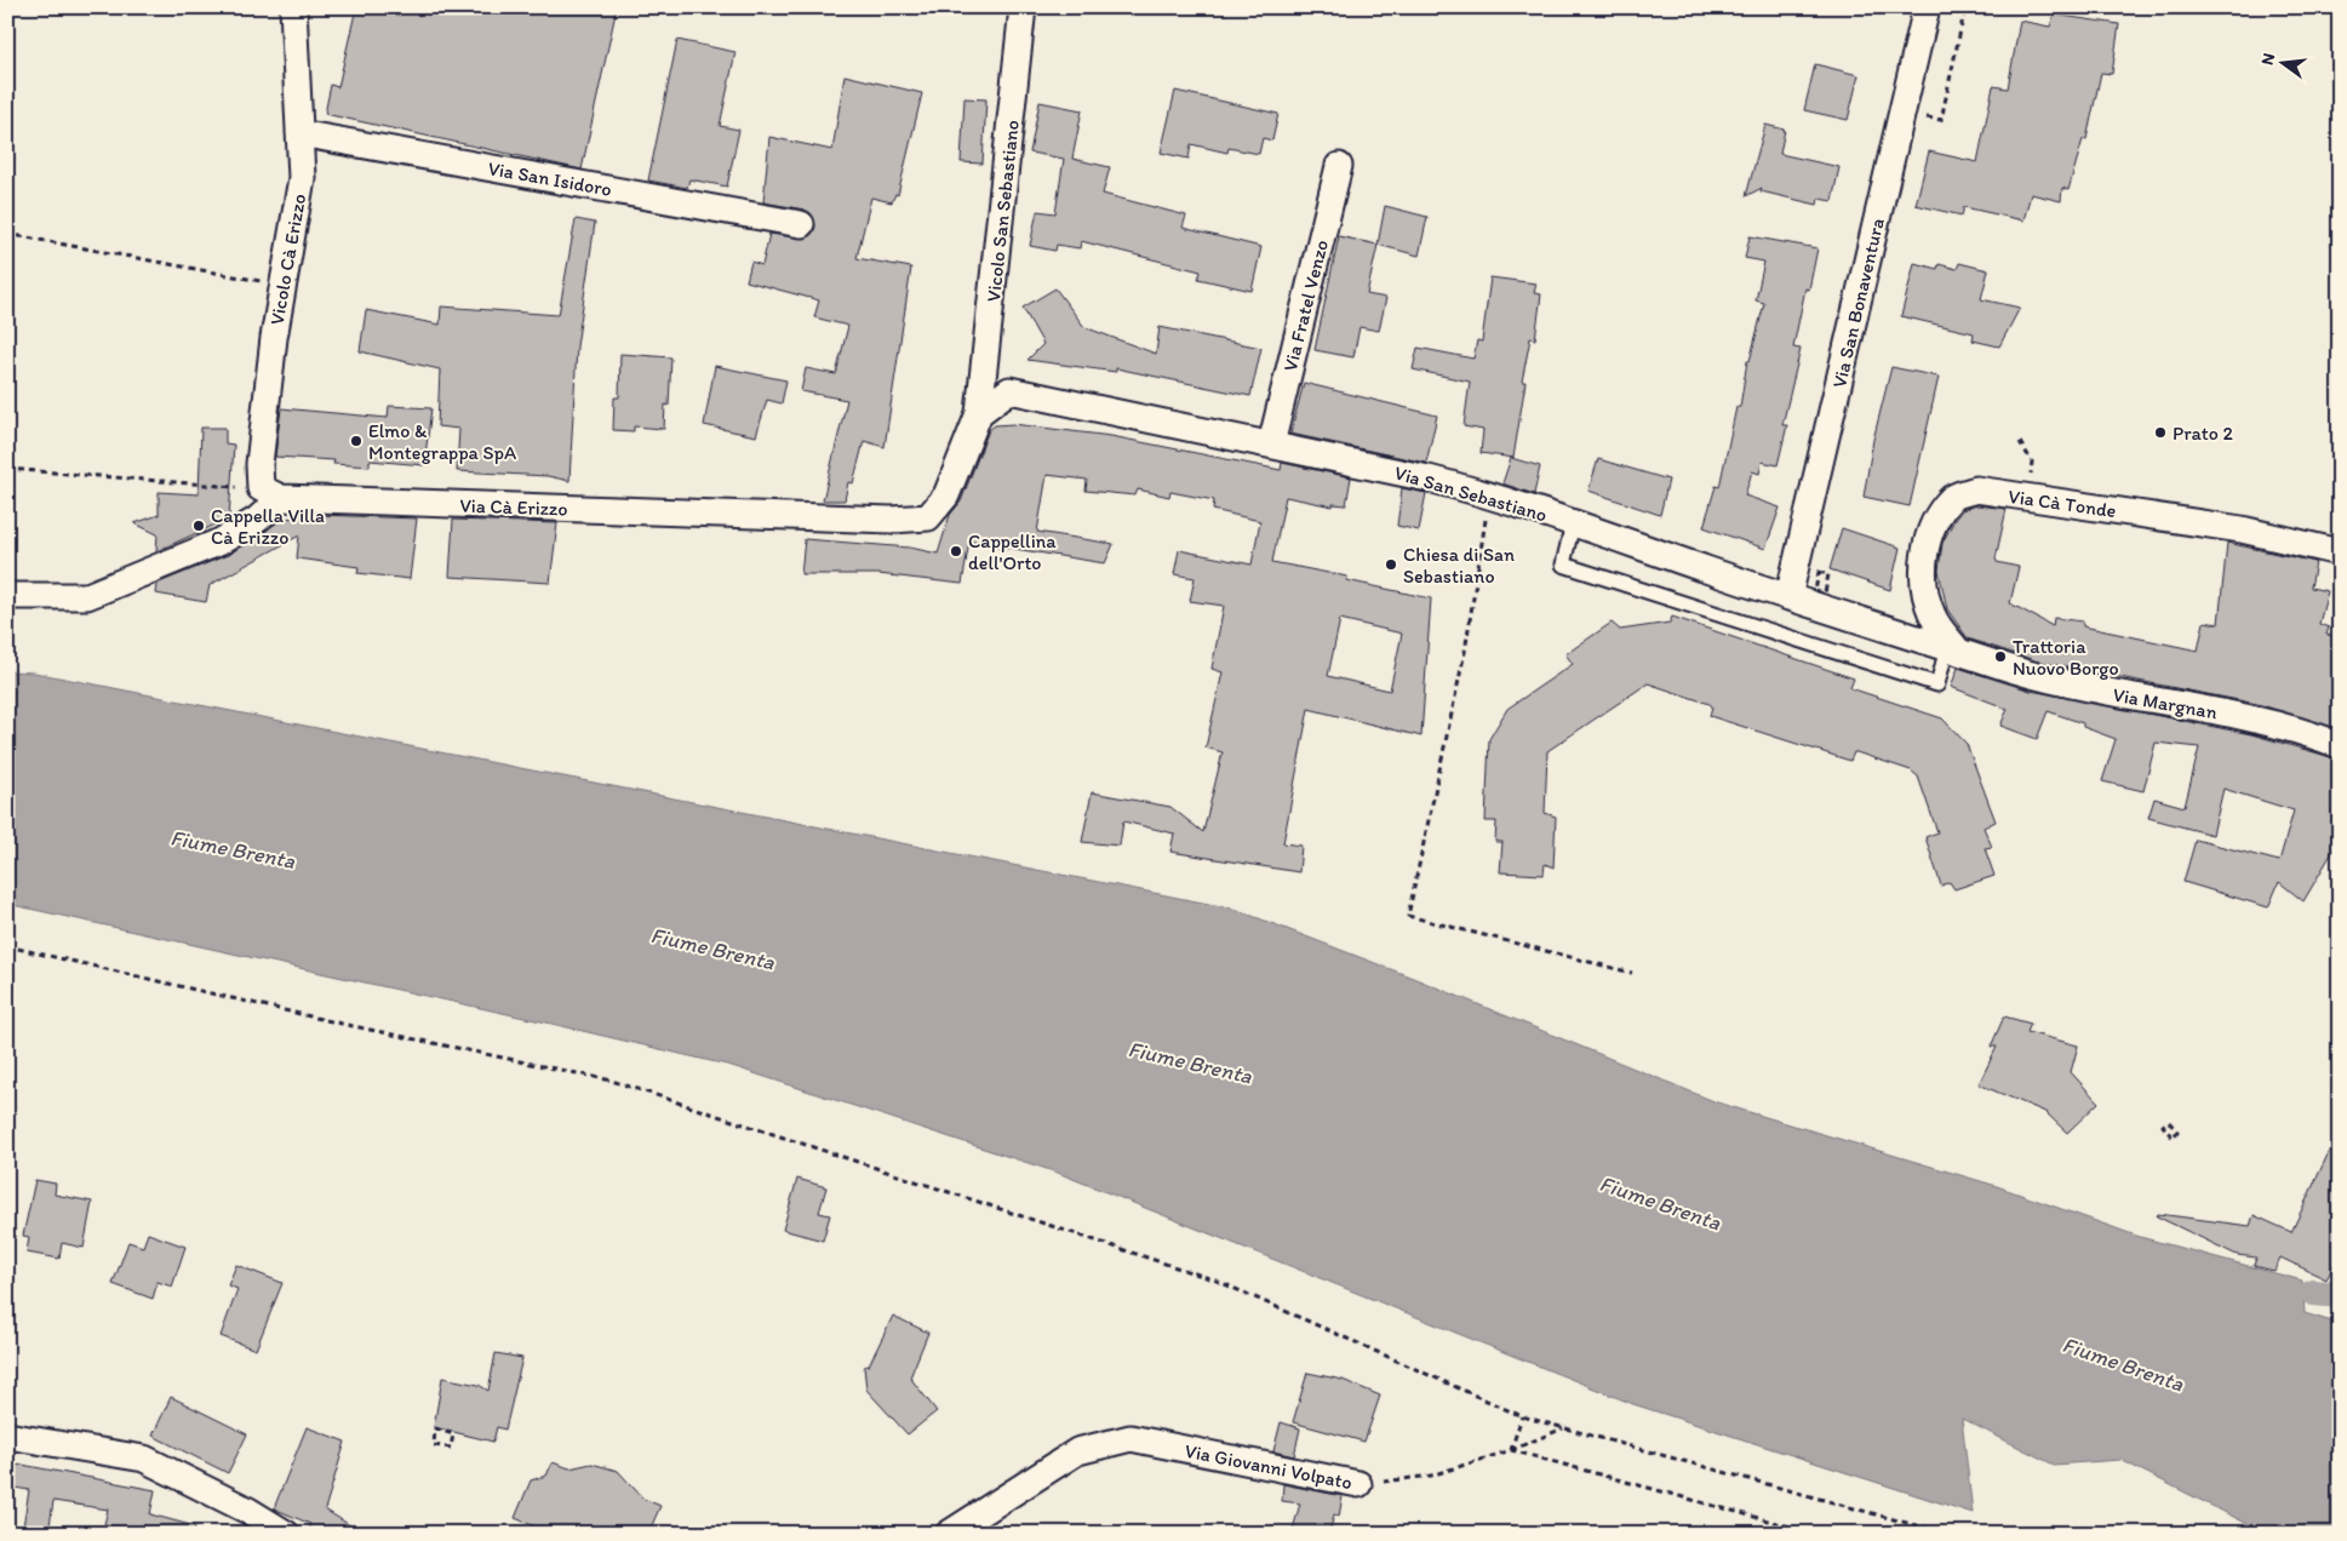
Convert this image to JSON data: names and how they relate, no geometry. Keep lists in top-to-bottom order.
{
  "streets": {
    "street": [
      "Via San Isidoro",
      "Vicolo San Sebastiano",
      "Vicolo Cà Erizzo",
      "Via San Bonaventura",
      "Via Fratel Venzo",
      "Via San Sebastiano",
      "Via Cà Tonde",
      "Via Cà Erizzo",
      "Via Margnan",
      "Via Giovanni Volpato"
    ]
  },
  "crossings": [
    ["Via San Isidoro", "Vicolo Cà Erizzo"],
    ["Vicolo San Sebastiano", "Via San Sebastiano"],
    ["Vicolo San Sebastiano", "Via Cà Erizzo"],
    ["Vicolo Cà Erizzo", "Via Cà Erizzo"],
    ["Via San Bonaventura", "Via San Sebastiano"],
    ["Via Fratel Venzo", "Via San Sebastiano"],
    ["Via San Sebastiano", "Via Cà Tonde"],
    ["Via San Sebastiano", "Via Cà Erizzo"],
    ["Via San Sebastiano", "Via Margnan"],
    ["Via Cà Tonde", "Via Margnan"]
  ],
  "water": ["Fiume Brenta"],
  "places": [
    "Prato 2",
    "Elmo & Montegrappa SpA",
    "Cappella Villa Cà Erizzo",
    "Cappellina dell'Orto",
    "Chiesa di San Sebastiano",
    "Trattoria Nuovo Borgo"
  ],
  "north": "left"
}
